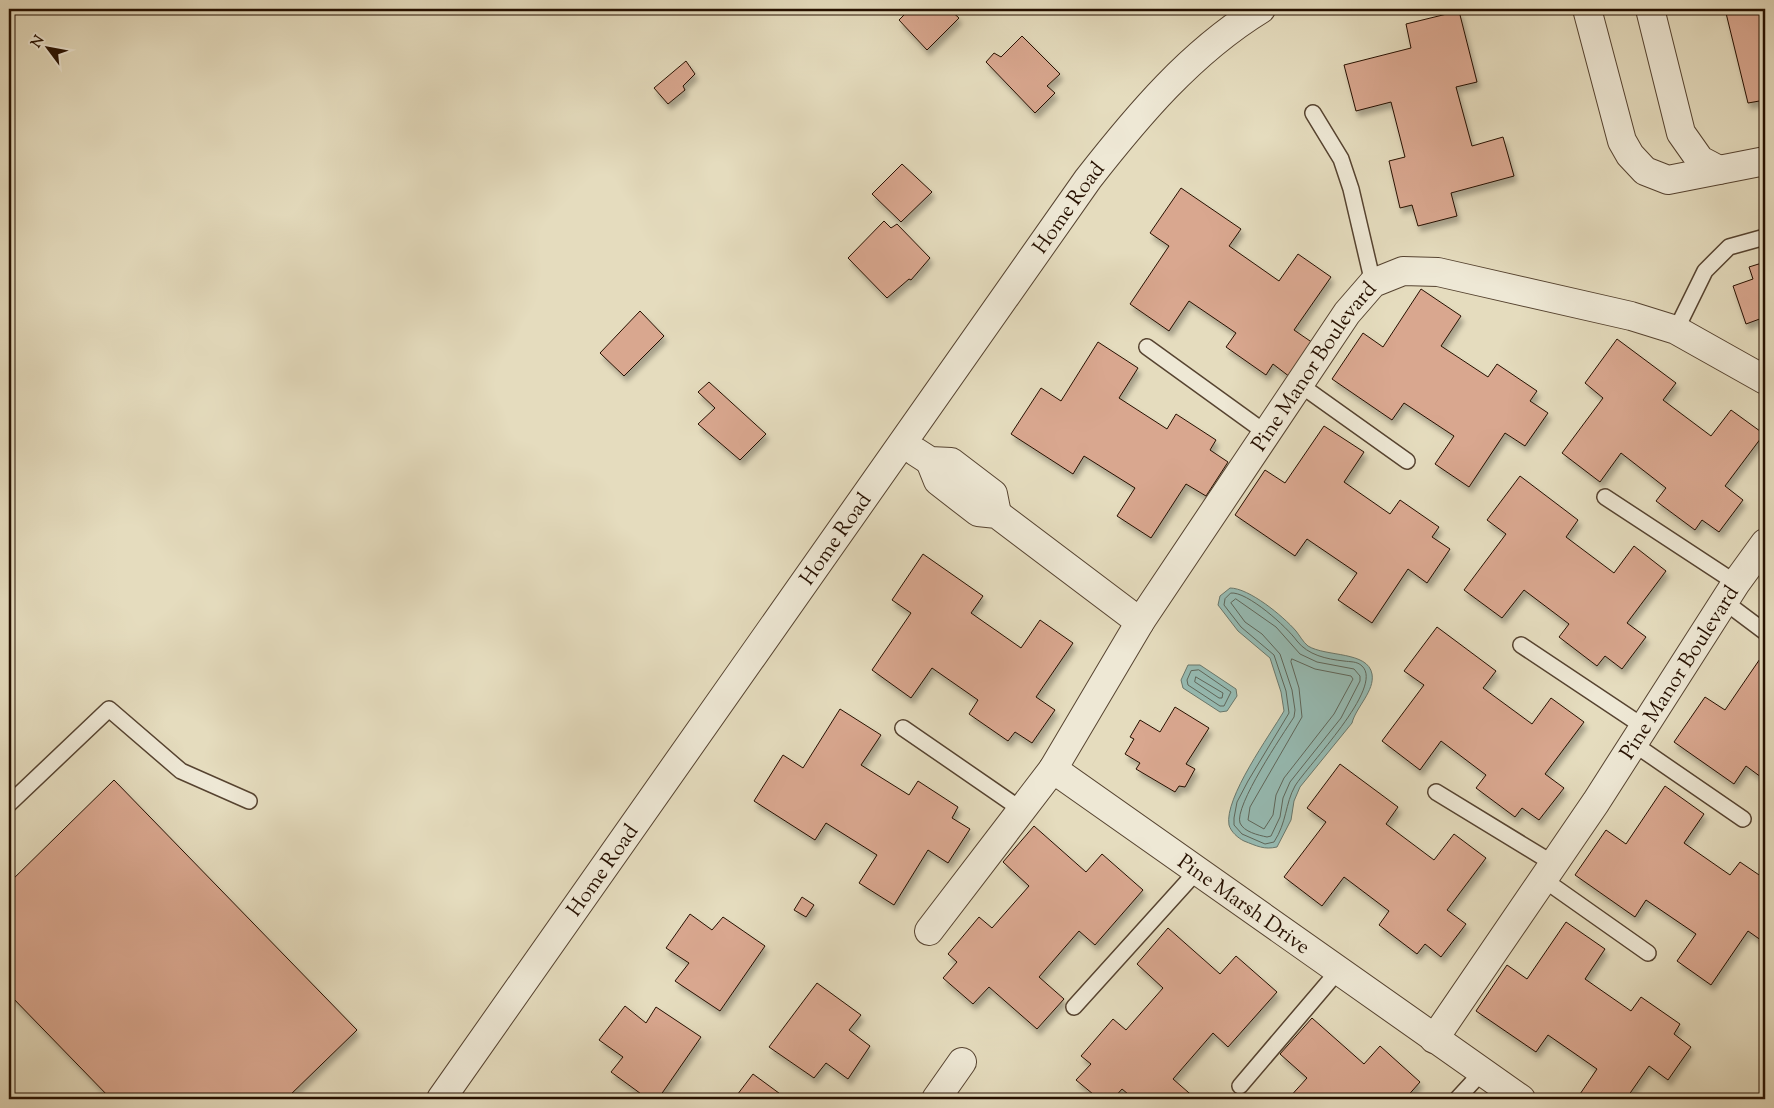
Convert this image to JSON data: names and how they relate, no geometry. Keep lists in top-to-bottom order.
{
  "streets": {
    "street": ["Home Road", "Pine Manor Boulevard", "Pine Marsh Drive"]
  },
  "north": "top left"
}
